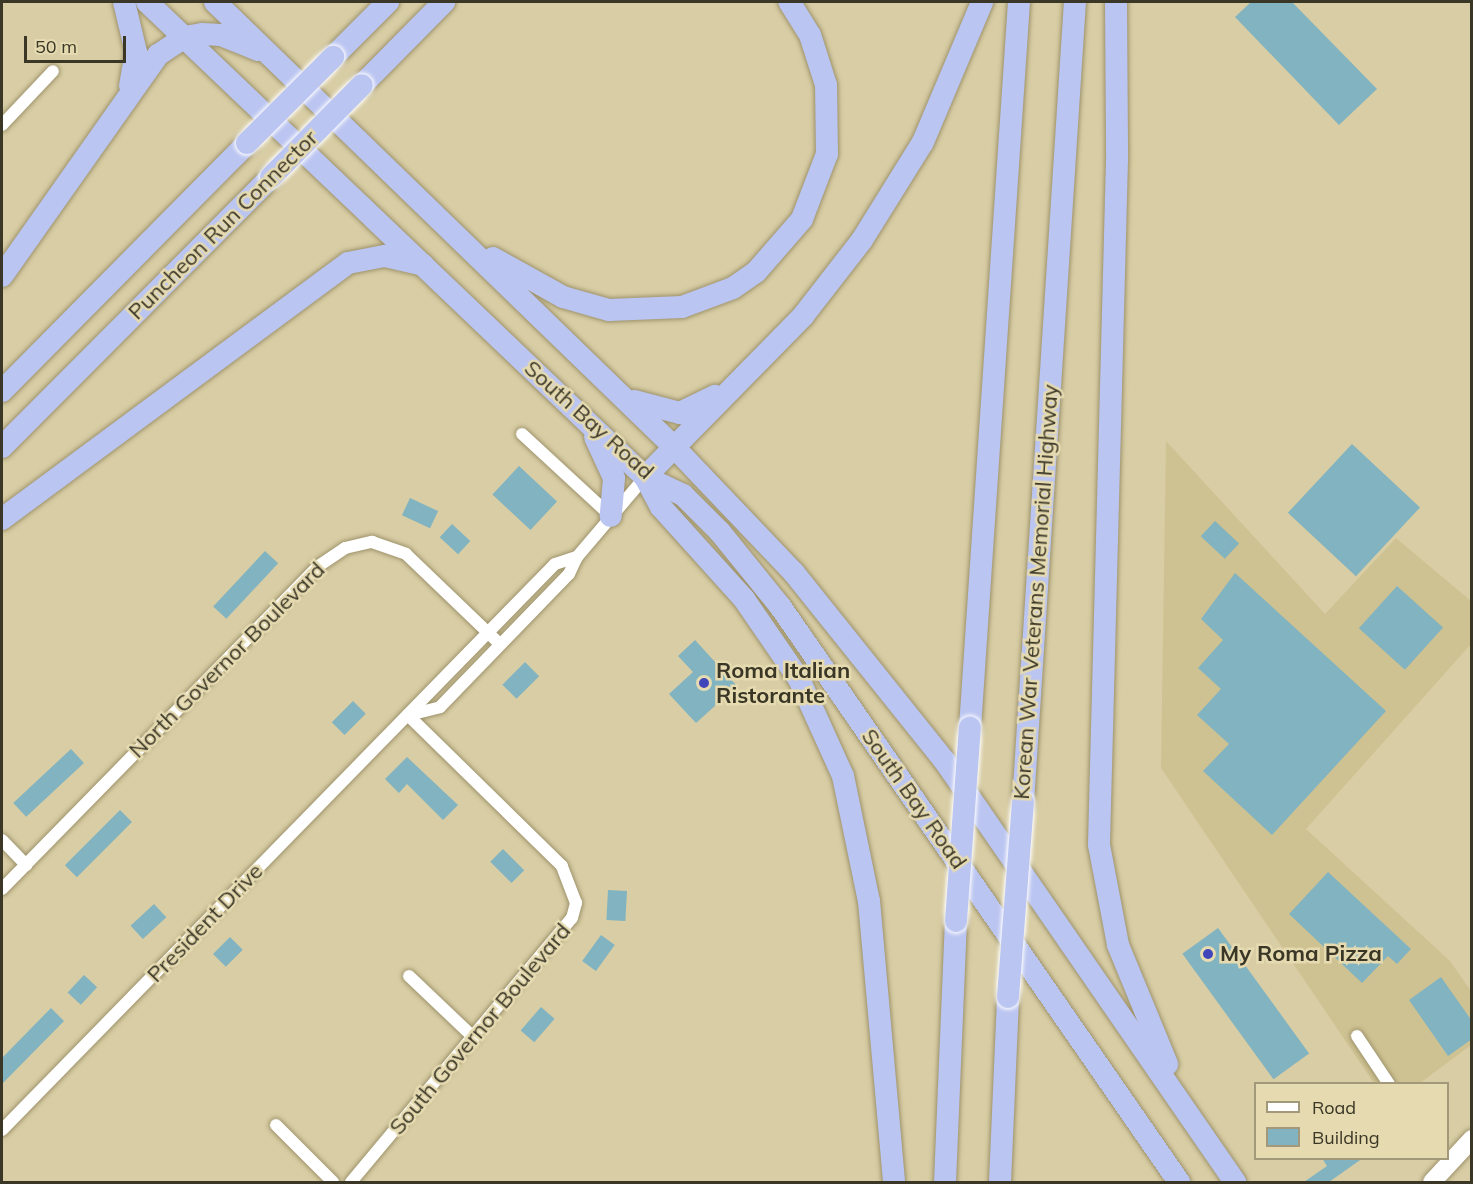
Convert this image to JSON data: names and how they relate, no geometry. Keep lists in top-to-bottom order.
{
  "streets": {
    "highway": ["Puncheon Run Connector", "South Bay Road", "Korean War Veterans Memorial Highway"],
    "street": ["North Governor Boulevard", "President Drive", "South Governor Boulevard"]
  },
  "crossings": [
    ["South Bay Road", "President Drive"],
    ["North Governor Boulevard", "President Drive"],
    ["President Drive", "South Governor Boulevard"]
  ],
  "places": ["Roma Italian Ristorante", "My Roma Pizza"],
  "legend": ["Road", "Building"],
  "scale_bar": "50 m"
}
